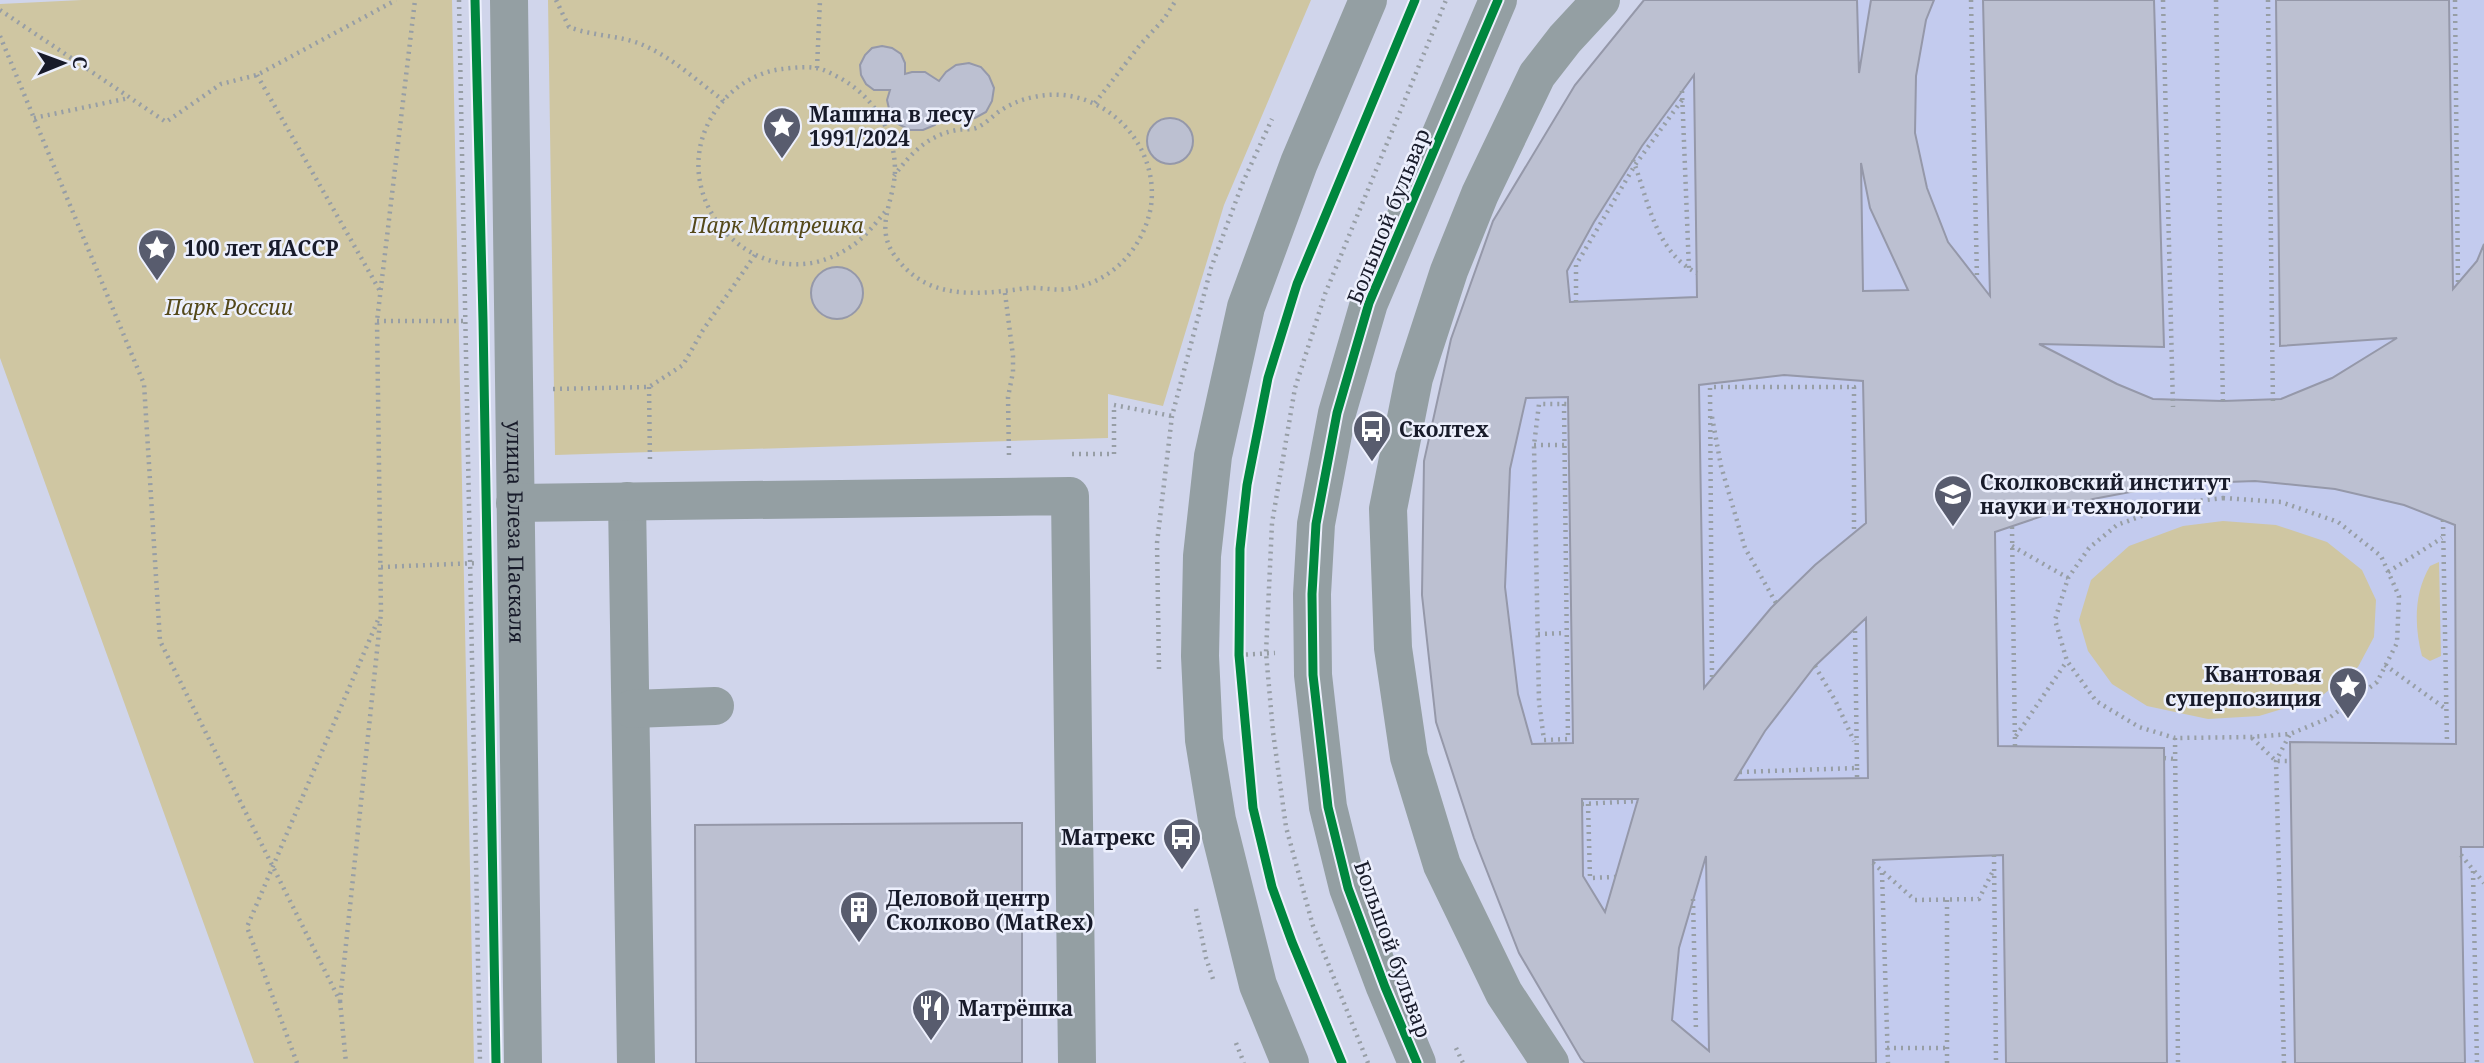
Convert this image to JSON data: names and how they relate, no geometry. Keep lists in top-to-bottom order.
{
  "streets": {
    "street": ["Большой бульвар", "улица Блеза Паскаля"]
  },
  "parks": ["Парк Матрешка", "Парк России"],
  "places": {
    "place": ["Машина в лесу 1991/2024", "100 лет ЯАССР", "Квантовая суперпозиция"],
    "bus stop": ["Сколтех", "Матрекс"],
    "school or university": ["Сколковский институт науки и технологии"],
    "building": ["Деловой центр Сколково (MatRex)"],
    "restaurant": ["Матрёшка"]
  },
  "north": "right"
}
